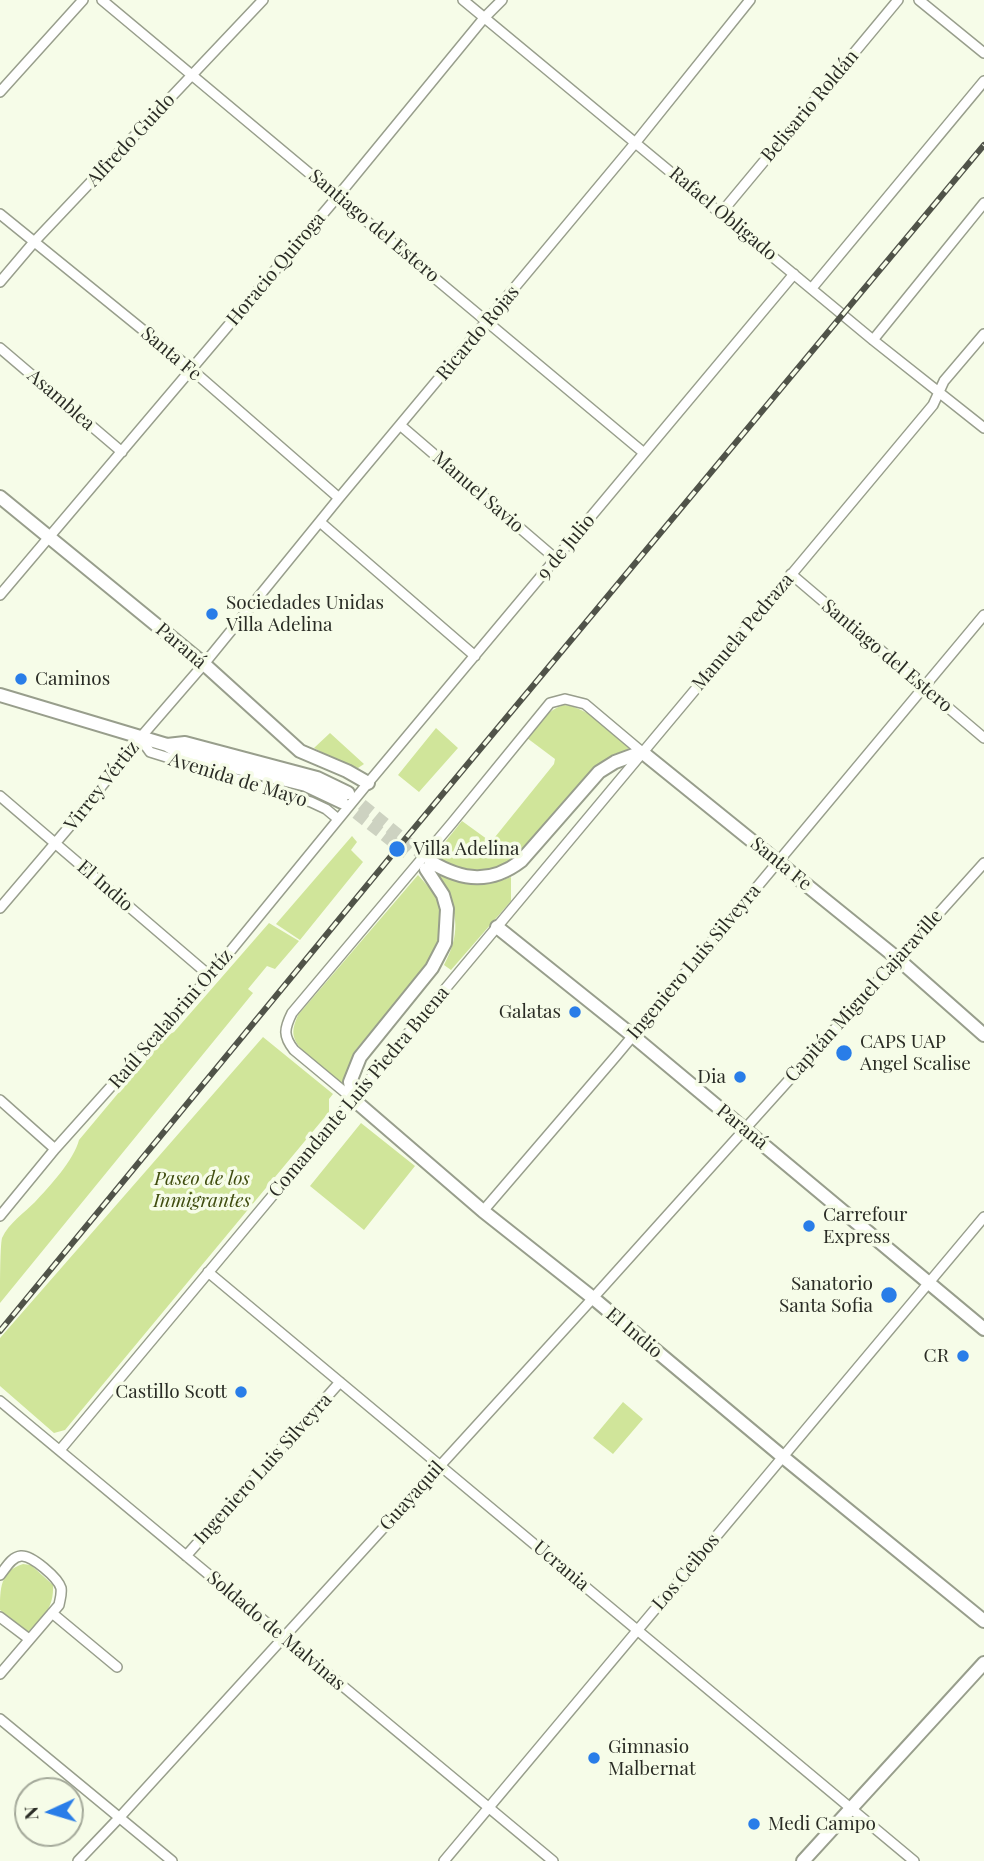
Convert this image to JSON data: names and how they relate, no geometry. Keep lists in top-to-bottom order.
{
  "streets": {
    "street": [
      "Belisario Roldán",
      "Alfredo Guido",
      "Rafael Obligado",
      "Santiago del Estero",
      "Horacio Quiroga",
      "Ricardo Rojas",
      "Santa Fe",
      "Asamblea",
      "Manuel Savio",
      "9 de Julio",
      "Manuela Pedraza",
      "Paraná",
      "Avenida de Mayo",
      "Virrey Vértiz",
      "El Indio",
      "Ingeniero Luis Silveyra",
      "Capitán Miguel Cajaraville",
      "Raúl Scalabrini Ortíz",
      "Comandante Luis Piedra Buena",
      "Guayaquil",
      "Ucrania",
      "Los Ceibos",
      "Soldado de Malvinas"
    ]
  },
  "crossings": [
    ["Belisario Roldán", "Rafael Obligado"],
    ["Alfredo Guido", "Santiago del Estero"],
    ["Alfredo Guido", "Santa Fe"],
    ["Rafael Obligado", "Horacio Quiroga"],
    ["Rafael Obligado", "Ricardo Rojas"],
    ["Rafael Obligado", "9 de Julio"],
    ["Rafael Obligado", "Manuela Pedraza"],
    ["Santiago del Estero", "Horacio Quiroga"],
    ["Santiago del Estero", "Ricardo Rojas"],
    ["Santiago del Estero", "9 de Julio"],
    ["Santiago del Estero", "Manuela Pedraza"],
    ["Santiago del Estero", "Ingeniero Luis Silveyra"],
    ["Horacio Quiroga", "Santa Fe"],
    ["Horacio Quiroga", "Asamblea"],
    ["Horacio Quiroga", "Paraná"],
    ["Ricardo Rojas", "Santa Fe"],
    ["Ricardo Rojas", "Manuel Savio"],
    ["Ricardo Rojas", "Paraná"],
    ["Ricardo Rojas", "Virrey Vértiz"],
    ["Santa Fe", "Manuela Pedraza"],
    ["Santa Fe", "El Indio"],
    ["Santa Fe", "Ingeniero Luis Silveyra"],
    ["Santa Fe", "Capitán Miguel Cajaraville"],
    ["Manuel Savio", "9 de Julio"],
    ["9 de Julio", "Paraná"],
    ["9 de Julio", "Avenida de Mayo"],
    ["9 de Julio", "Raúl Scalabrini Ortíz"],
    ["Manuela Pedraza", "Paraná"],
    ["Manuela Pedraza", "Comandante Luis Piedra Buena"],
    ["Paraná", "Virrey Vértiz"],
    ["Paraná", "Ingeniero Luis Silveyra"],
    ["Paraná", "Capitán Miguel Cajaraville"],
    ["Paraná", "Comandante Luis Piedra Buena"],
    ["Paraná", "Guayaquil"],
    ["Paraná", "Los Ceibos"],
    ["Avenida de Mayo", "Virrey Vértiz"],
    ["Avenida de Mayo", "Raúl Scalabrini Ortíz"],
    ["Virrey Vértiz", "El Indio"],
    ["El Indio", "Ingeniero Luis Silveyra"],
    ["El Indio", "Raúl Scalabrini Ortíz"],
    ["El Indio", "Comandante Luis Piedra Buena"],
    ["El Indio", "Guayaquil"],
    ["El Indio", "Los Ceibos"],
    ["Ingeniero Luis Silveyra", "Ucrania"],
    ["Ingeniero Luis Silveyra", "Soldado de Malvinas"],
    ["Capitán Miguel Cajaraville", "Guayaquil"],
    ["Comandante Luis Piedra Buena", "Ucrania"],
    ["Comandante Luis Piedra Buena", "Soldado de Malvinas"],
    ["Guayaquil", "Ucrania"],
    ["Guayaquil", "Soldado de Malvinas"],
    ["Ucrania", "Los Ceibos"],
    ["Los Ceibos", "Soldado de Malvinas"]
  ],
  "parks": ["Paseo de los Inmigrantes"],
  "places": [
    "Sociedades Unidas Villa Adelina",
    "Caminos",
    "Villa Adelina",
    "Galatas",
    "CAPS UAP Angel Scalise",
    "Dia",
    "Carrefour Express",
    "Sanatorio Santa Sofia",
    "CR",
    "Castillo Scott",
    "Gimnasio Malbernat",
    "Medi Campo"
  ],
  "north": "left"
}
